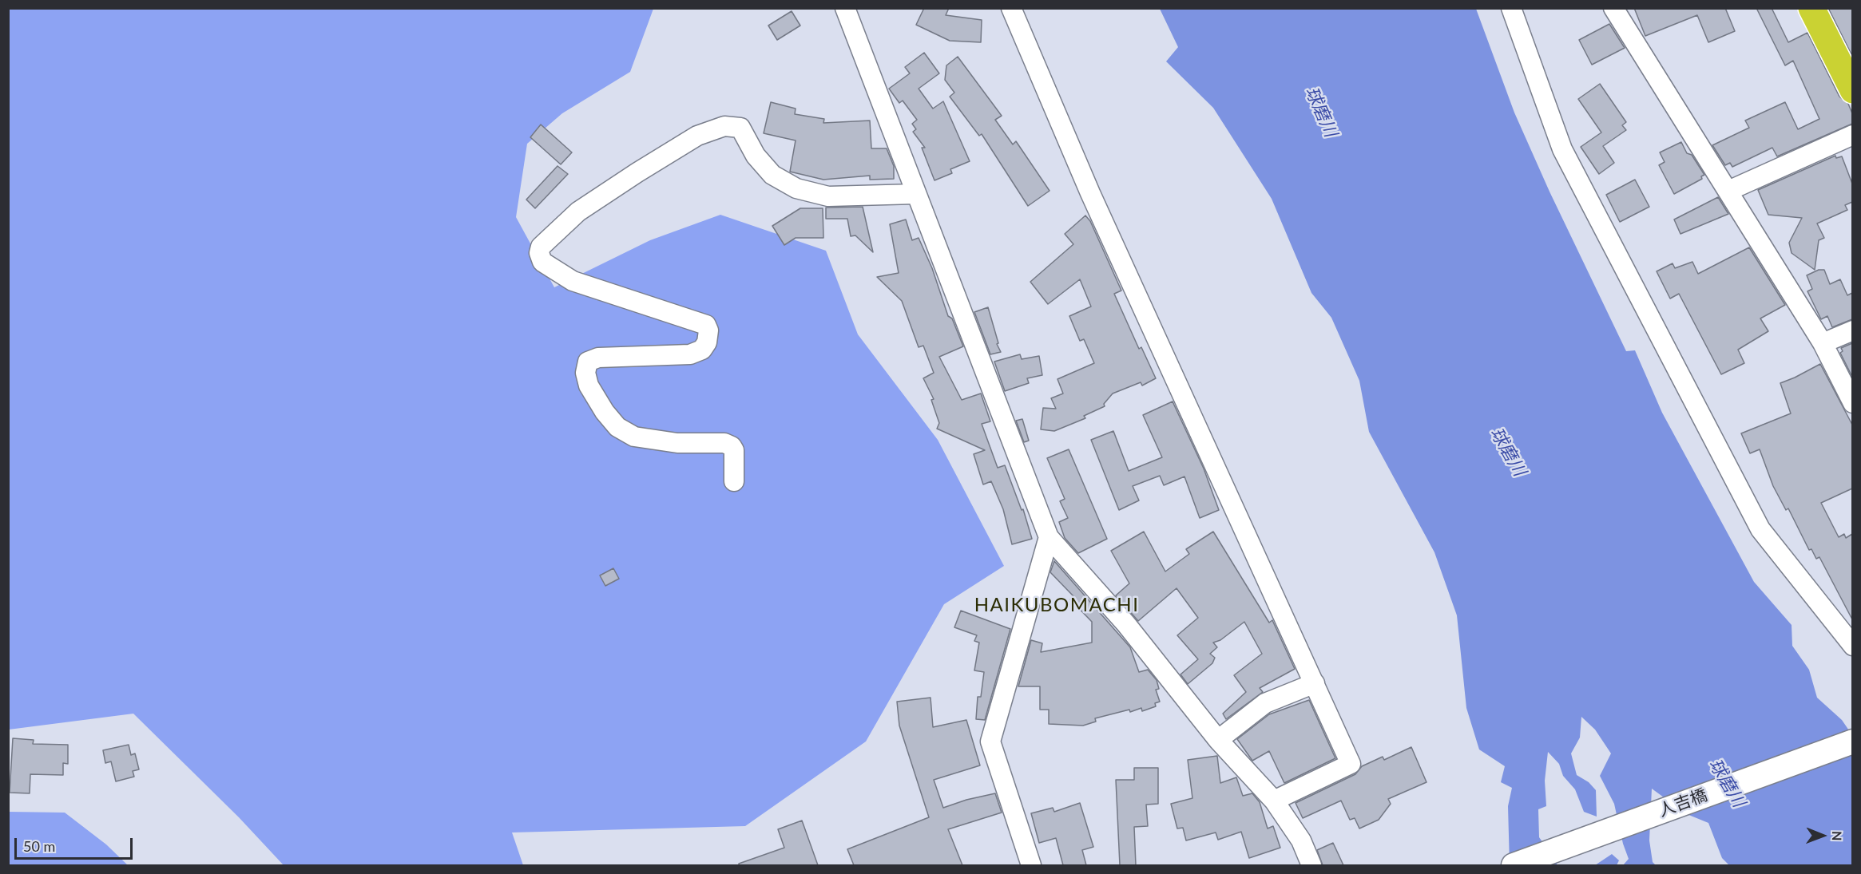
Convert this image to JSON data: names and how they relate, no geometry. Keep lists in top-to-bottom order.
{
  "streets": {
    "street": ["人吉橋"]
  },
  "districts": ["HAIKUBOMACHI"],
  "water": ["球磨川"],
  "scale_bar": "50 m",
  "north": "right"
}
